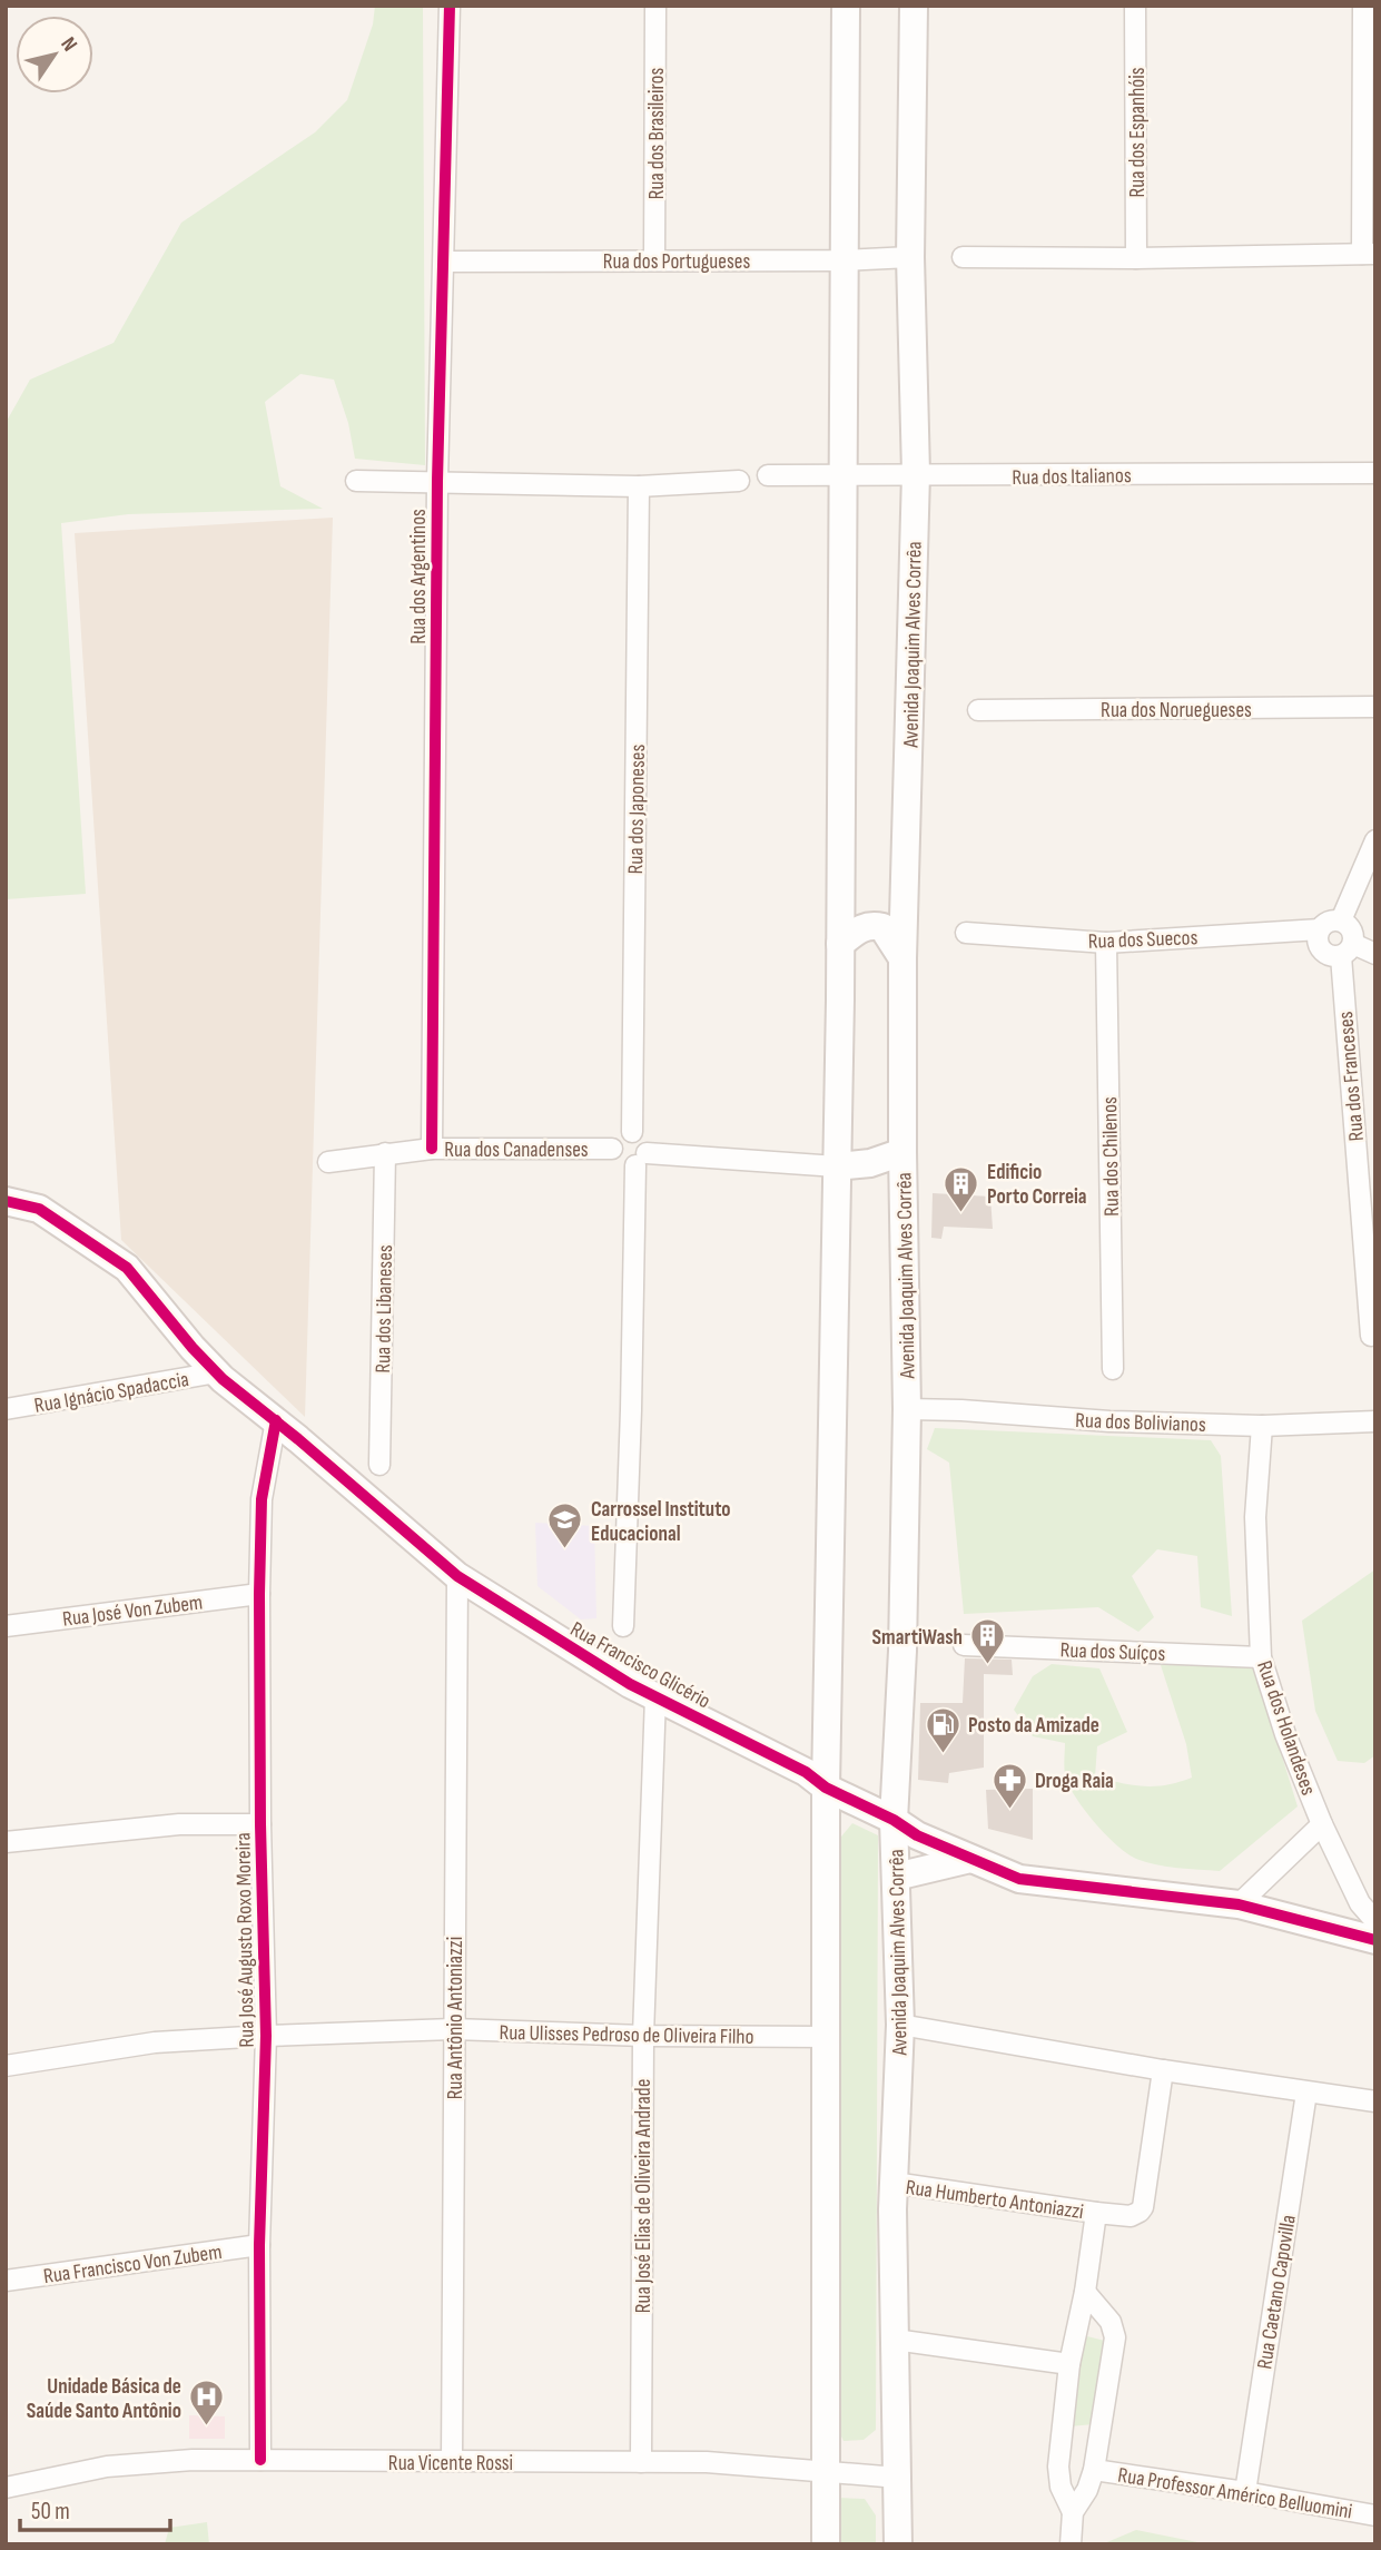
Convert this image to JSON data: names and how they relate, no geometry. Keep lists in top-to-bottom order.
{
  "streets": {
    "main road": ["Avenida Joaquim Alves Corrêa", "Rua Francisco Glicério"],
    "street": [
      "Rua dos Espanhóis",
      "Rua dos Brasileiros",
      "Rua dos Portugueses",
      "Rua dos Italianos",
      "Rua dos Argentinos",
      "Rua dos Noruegueses",
      "Rua dos Japoneses",
      "Rua dos Suecos",
      "Rua dos Franceses",
      "Rua dos Canadenses",
      "Rua dos Chilenos",
      "Rua dos Libaneses",
      "Rua Ignácio Spadaccia",
      "Rua dos Bolivianos",
      "Rua José Von Zubem",
      "Rua dos Suíços",
      "Rua dos Holandeses",
      "Rua José Augusto Roxo Moreira",
      "Rua Antônio Antoniazzi",
      "Rua Ulisses Pedroso de Oliveira Filho",
      "Rua José Elias de Oliveira Andrade",
      "Rua Humberto Antoniazzi",
      "Rua Francisco Von Zubem",
      "Rua Caetano Capovilla",
      "Rua Vicente Rossi",
      "Rua Professor Américo Belluomini"
    ]
  },
  "crossings": [
    ["Rua dos Brasileiros", "Rua dos Portugueses"],
    ["Rua dos Portugueses", "Rua dos Argentinos"],
    ["Rua dos Portugueses", "Avenida Joaquim Alves Corrêa"],
    ["Rua dos Italianos", "Avenida Joaquim Alves Corrêa"],
    ["Rua dos Argentinos", "Rua dos Canadenses"],
    ["Avenida Joaquim Alves Corrêa", "Rua dos Bolivianos"],
    ["Avenida Joaquim Alves Corrêa", "Rua Francisco Glicério"],
    ["Avenida Joaquim Alves Corrêa", "Rua Humberto Antoniazzi"],
    ["Avenida Joaquim Alves Corrêa", "Rua Vicente Rossi"],
    ["Rua dos Japoneses", "Rua dos Canadenses"],
    ["Rua dos Suecos", "Rua dos Franceses"],
    ["Rua dos Suecos", "Rua dos Chilenos"],
    ["Rua dos Canadenses", "Rua dos Libaneses"],
    ["Rua Ignácio Spadaccia", "Rua Francisco Glicério"],
    ["Rua dos Bolivianos", "Rua dos Holandeses"],
    ["Rua José Von Zubem", "Rua José Augusto Roxo Moreira"],
    ["Rua dos Suíços", "Rua dos Holandeses"],
    ["Rua Francisco Glicério", "Rua José Augusto Roxo Moreira"],
    ["Rua Francisco Glicério", "Rua Antônio Antoniazzi"],
    ["Rua Francisco Glicério", "Rua José Elias de Oliveira Andrade"],
    ["Rua José Augusto Roxo Moreira", "Rua Ulisses Pedroso de Oliveira Filho"],
    ["Rua José Augusto Roxo Moreira", "Rua Francisco Von Zubem"],
    ["Rua José Augusto Roxo Moreira", "Rua Vicente Rossi"],
    ["Rua Antônio Antoniazzi", "Rua Ulisses Pedroso de Oliveira Filho"],
    ["Rua Antônio Antoniazzi", "Rua Vicente Rossi"],
    ["Rua Ulisses Pedroso de Oliveira Filho", "Rua José Elias de Oliveira Andrade"],
    ["Rua José Elias de Oliveira Andrade", "Rua Vicente Rossi"],
    ["Rua Caetano Capovilla", "Rua Professor Américo Belluomini"]
  ],
  "places": {
    "building": ["Edificio Porto Correia", "SmartiWash"],
    "school or university": ["Carrossel Instituto Educacional"],
    "fuel station": ["Posto da Amizade"],
    "pharmacy": ["Droga Raia"],
    "hospital": ["Unidade Básica de Saúde Santo Antônio"]
  },
  "scale_bar": "50 m",
  "north": "top right"
}
